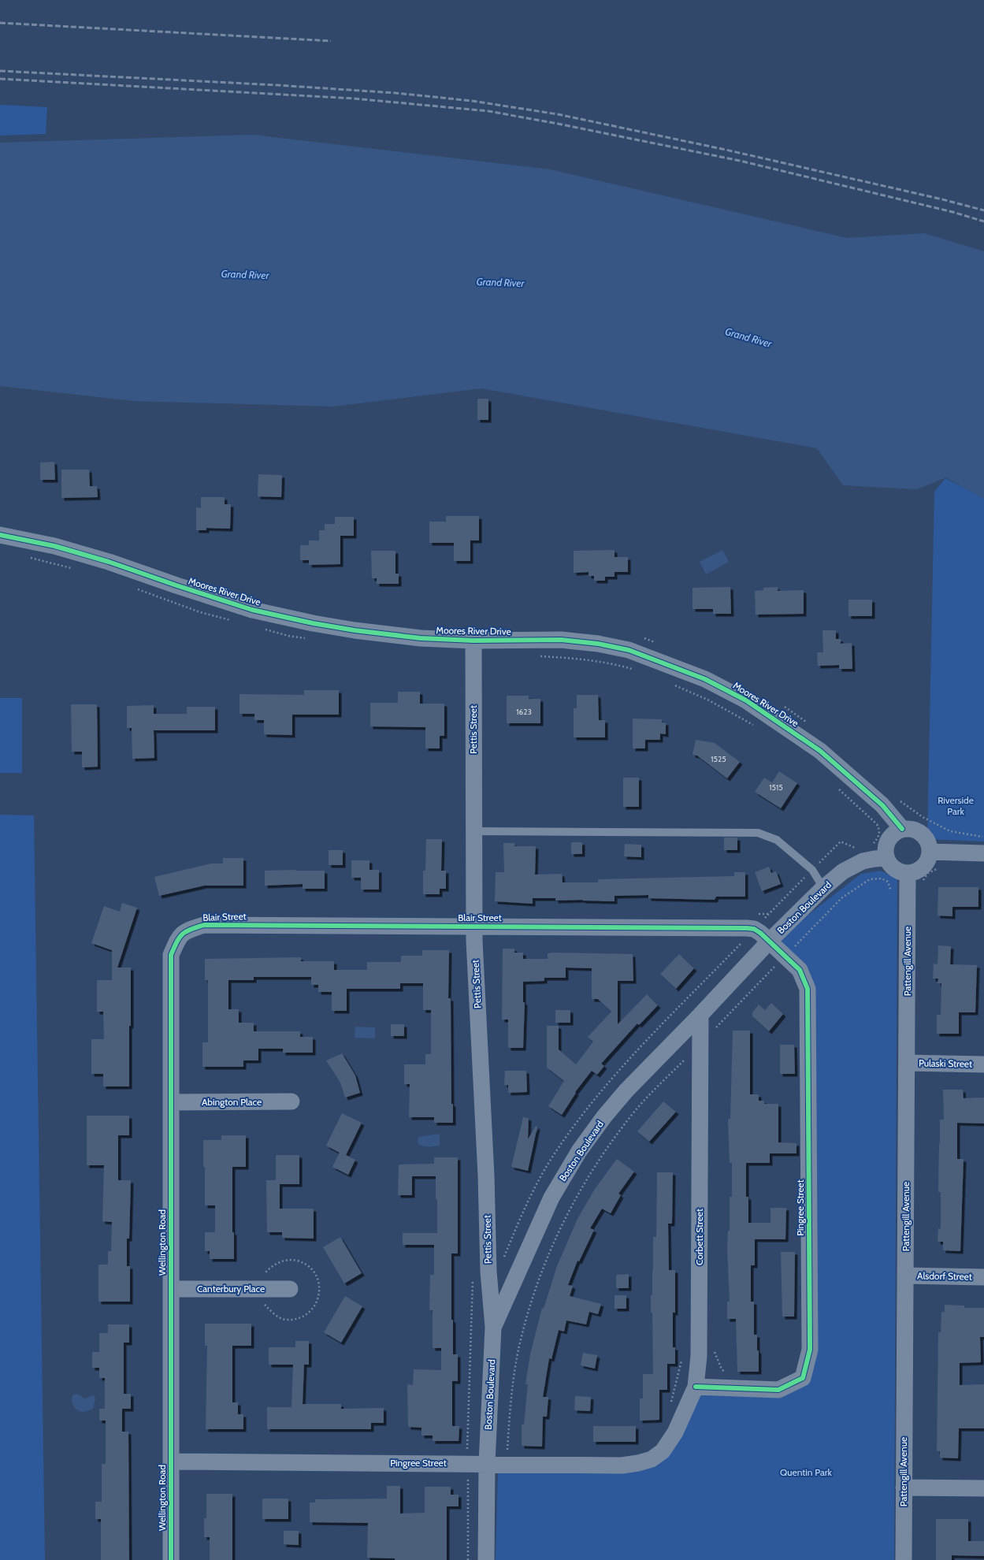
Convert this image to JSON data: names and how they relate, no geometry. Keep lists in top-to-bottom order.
{
  "streets": {
    "street": [
      "Moores River Drive",
      "Pettis Street",
      "Boston Boulevard",
      "Blair Street",
      "Pattengill Avenue",
      "Pulaski Street",
      "Abington Place",
      "Pingree Street",
      "Corbett Street",
      "Wellington Road",
      "Alsdorf Street",
      "Canterbury Place"
    ]
  },
  "crossings": [
    ["Moores River Drive", "Pettis Street"],
    ["Moores River Drive", "Boston Boulevard"],
    ["Moores River Drive", "Pattengill Avenue"],
    ["Pettis Street", "Boston Boulevard"],
    ["Pettis Street", "Blair Street"],
    ["Boston Boulevard", "Blair Street"],
    ["Boston Boulevard", "Pattengill Avenue"],
    ["Boston Boulevard", "Pingree Street"],
    ["Boston Boulevard", "Corbett Street"],
    ["Blair Street", "Pingree Street"],
    ["Blair Street", "Wellington Road"],
    ["Pattengill Avenue", "Pulaski Street"],
    ["Pattengill Avenue", "Alsdorf Street"],
    ["Abington Place", "Wellington Road"],
    ["Pingree Street", "Corbett Street"],
    ["Pingree Street", "Wellington Road"],
    ["Wellington Road", "Canterbury Place"]
  ],
  "water": ["Grand River"],
  "parks": ["Riverside Park", "Quentin Park"],
  "house_numbers": ["1623", "1525", "1515"]
}
